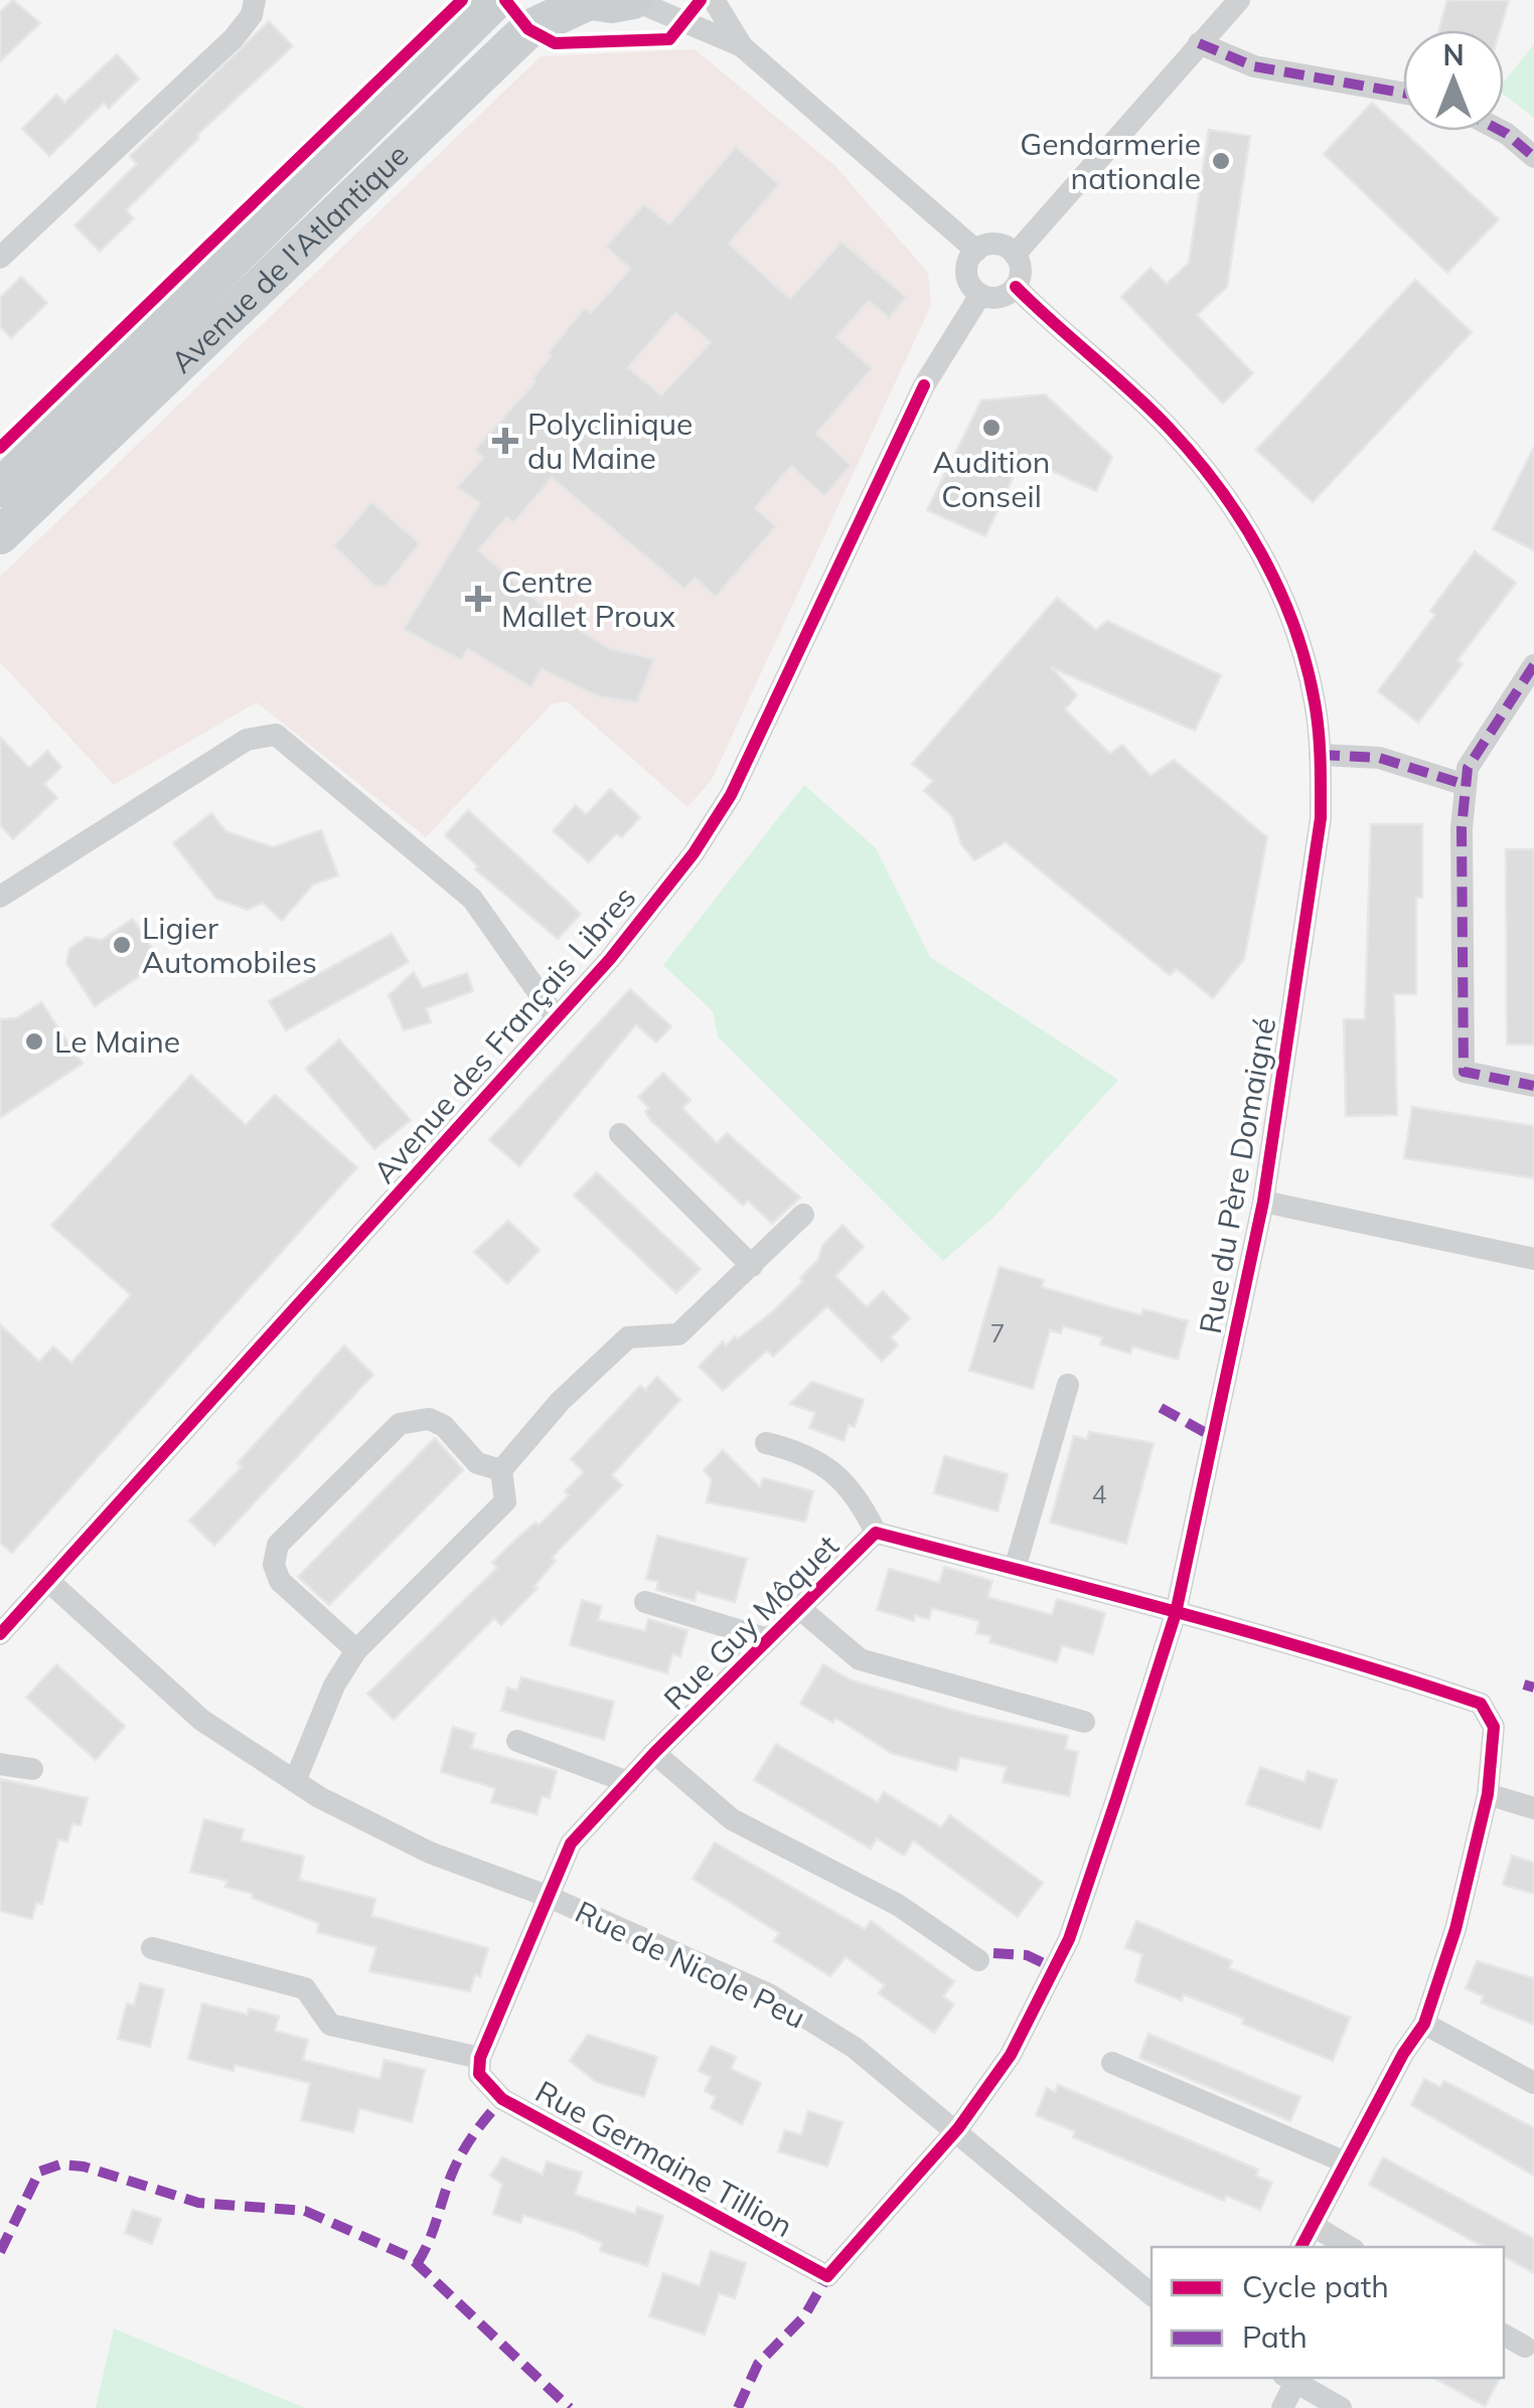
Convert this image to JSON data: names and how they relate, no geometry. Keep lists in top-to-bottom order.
{
  "streets": {
    "main road": ["Avenue de l'Atlantique"],
    "street": [
      "Avenue des Français Libres",
      "Rue du Père Domaigné",
      "Rue Guy Môquet",
      "Rue de Nicole Peu",
      "Rue Germaine Tillion"
    ]
  },
  "crossings": [
    ["Avenue des Français Libres", "Rue du Père Domaigné"],
    ["Avenue des Français Libres", "Rue de Nicole Peu"],
    ["Rue du Père Domaigné", "Rue Guy Môquet"],
    ["Rue du Père Domaigné", "Rue de Nicole Peu"],
    ["Rue du Père Domaigné", "Rue Germaine Tillion"],
    ["Rue Guy Môquet", "Rue de Nicole Peu"],
    ["Rue de Nicole Peu", "Rue Germaine Tillion"]
  ],
  "places": {
    "other": [
      "Gendarmerie nationale",
      "Audition Conseil",
      "Ligier Automobiles",
      "Le Maine"
    ],
    "health": ["Polyclinique du Maine", "Centre Mallet Proux"]
  },
  "house_numbers": ["7", "4"],
  "legend": ["Cycle path", "Path"],
  "north": "top"
}
